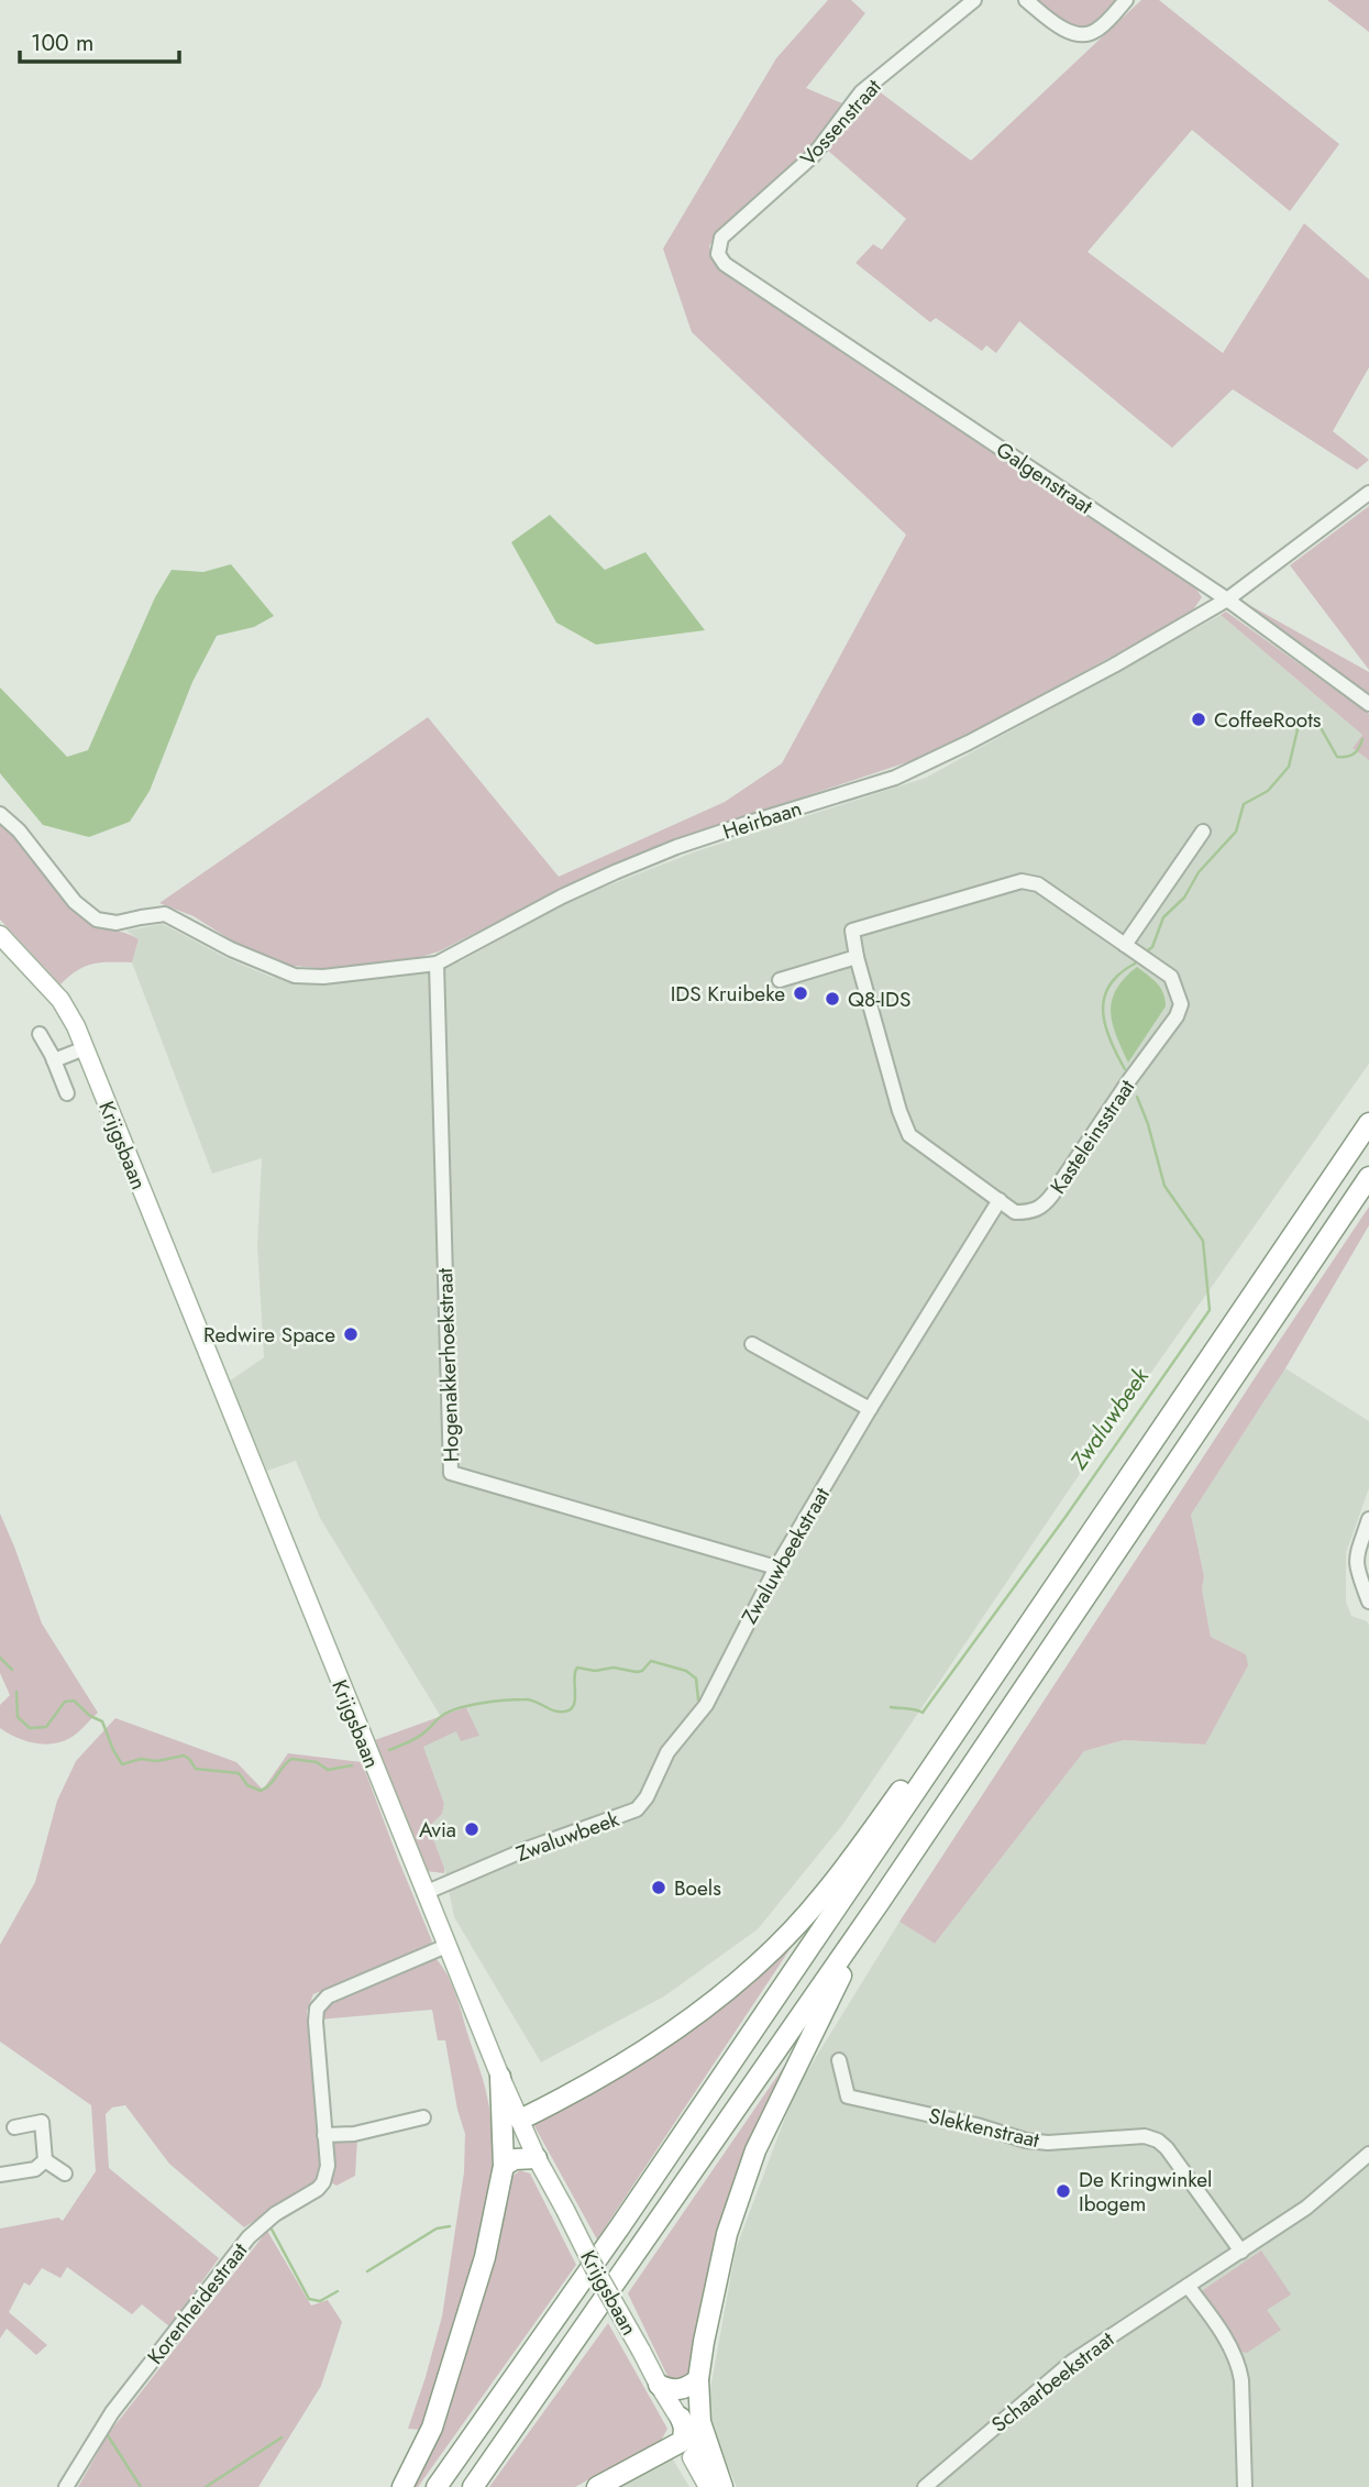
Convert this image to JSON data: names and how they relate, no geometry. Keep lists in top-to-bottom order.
{
  "streets": {
    "main road": ["Krijgsbaan"],
    "street": [
      "Vossenstraat",
      "Galgenstraat",
      "Heirbaan",
      "Kasteleinsstraat",
      "Hogenakkerhoekstraat",
      "Zwaluwbeekstraat",
      "Zwaluwbeek",
      "Slekkenstraat",
      "Korenheidestraat",
      "Schaarbeekstraat"
    ]
  },
  "crossings": [
    ["Vossenstraat", "Galgenstraat"],
    ["Galgenstraat", "Heirbaan"],
    ["Heirbaan", "Hogenakkerhoekstraat"],
    ["Kasteleinsstraat", "Zwaluwbeekstraat"],
    ["Krijgsbaan", "Zwaluwbeek"],
    ["Krijgsbaan", "Korenheidestraat"],
    ["Hogenakkerhoekstraat", "Zwaluwbeekstraat"],
    ["Zwaluwbeekstraat", "Zwaluwbeek"],
    ["Slekkenstraat", "Schaarbeekstraat"]
  ],
  "water": ["Zwaluwbeek"],
  "places": [
    "CoffeeRoots",
    "IDS Kruibeke",
    "Q8-IDS",
    "Redwire Space",
    "Avia",
    "Boels",
    "De Kringwinkel Ibogem"
  ],
  "scale_bar": "100 m"
}
